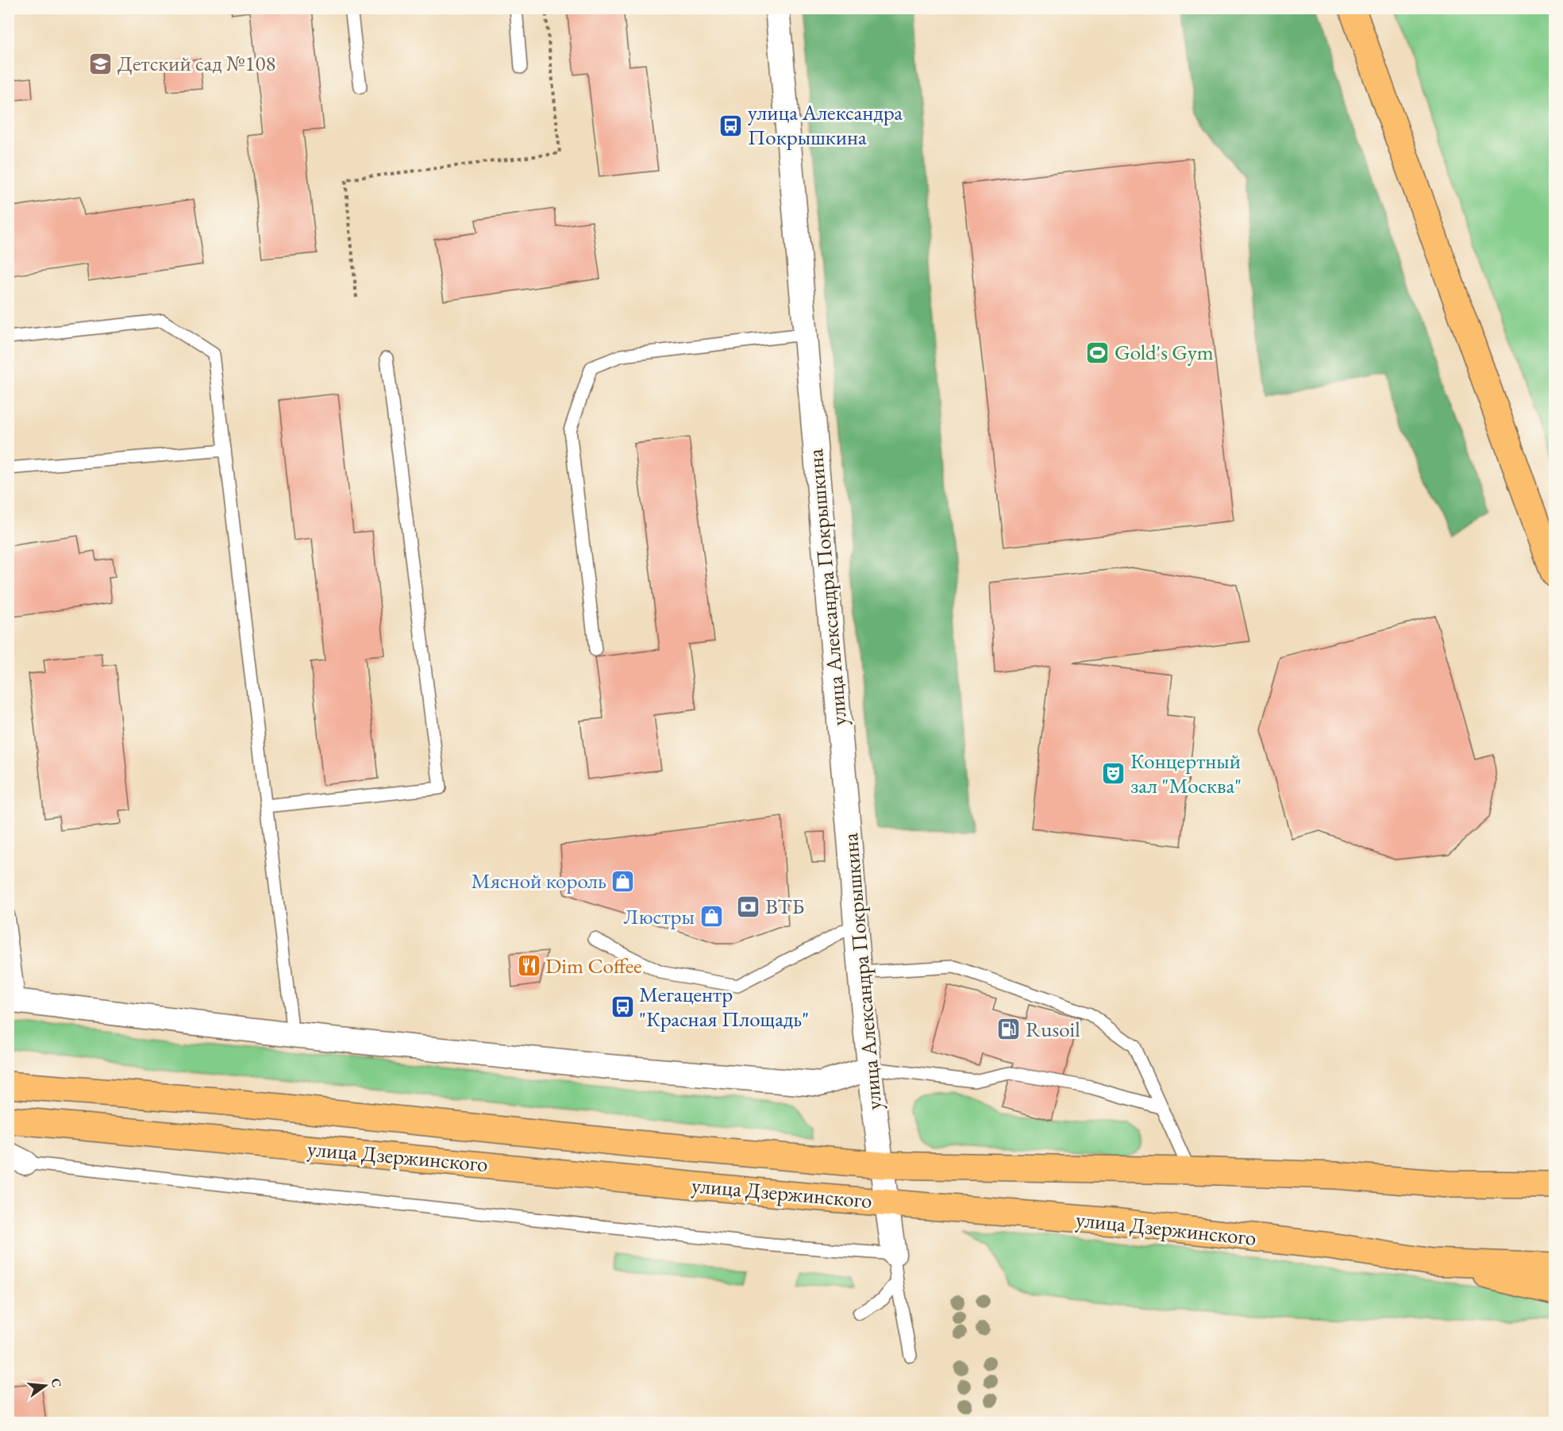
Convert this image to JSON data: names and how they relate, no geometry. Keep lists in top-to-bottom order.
{
  "streets": {
    "main road": ["улица Дзержинского"],
    "street": ["улица Александра Покрышкина"]
  },
  "crossings": [
    ["улица Александра Покрышкина", "улица Дзержинского"]
  ],
  "places": {
    "school or university": ["Детский сад №108"],
    "bus stop": ["улица Александра Покрышкина", "Мегацентр \"Красная Площадь\""],
    "sports": ["Gold's Gym"],
    "theatre": ["Концертный зал \"Москва\""],
    "shop": ["Мясной король", "Люстры"],
    "bank": ["ВТБ"],
    "restaurant": ["Dim Coffee"],
    "fuel station": ["Rusoil"]
  },
  "north": "right"
}
